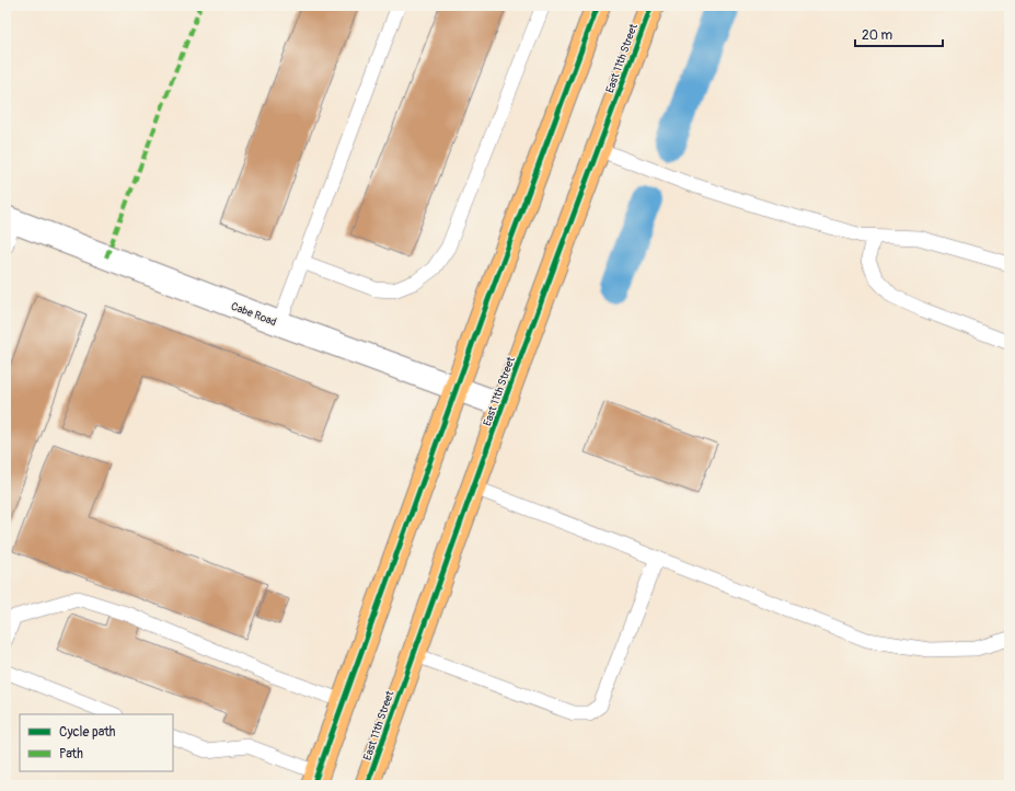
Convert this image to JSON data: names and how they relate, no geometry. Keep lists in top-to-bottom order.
{
  "streets": {
    "main road": ["East 11th Street"],
    "street": ["Cabe Road"]
  },
  "crossings": [
    ["East 11th Street", "Cabe Road"]
  ],
  "legend": ["Cycle path", "Path"],
  "scale_bar": "20 m"
}
